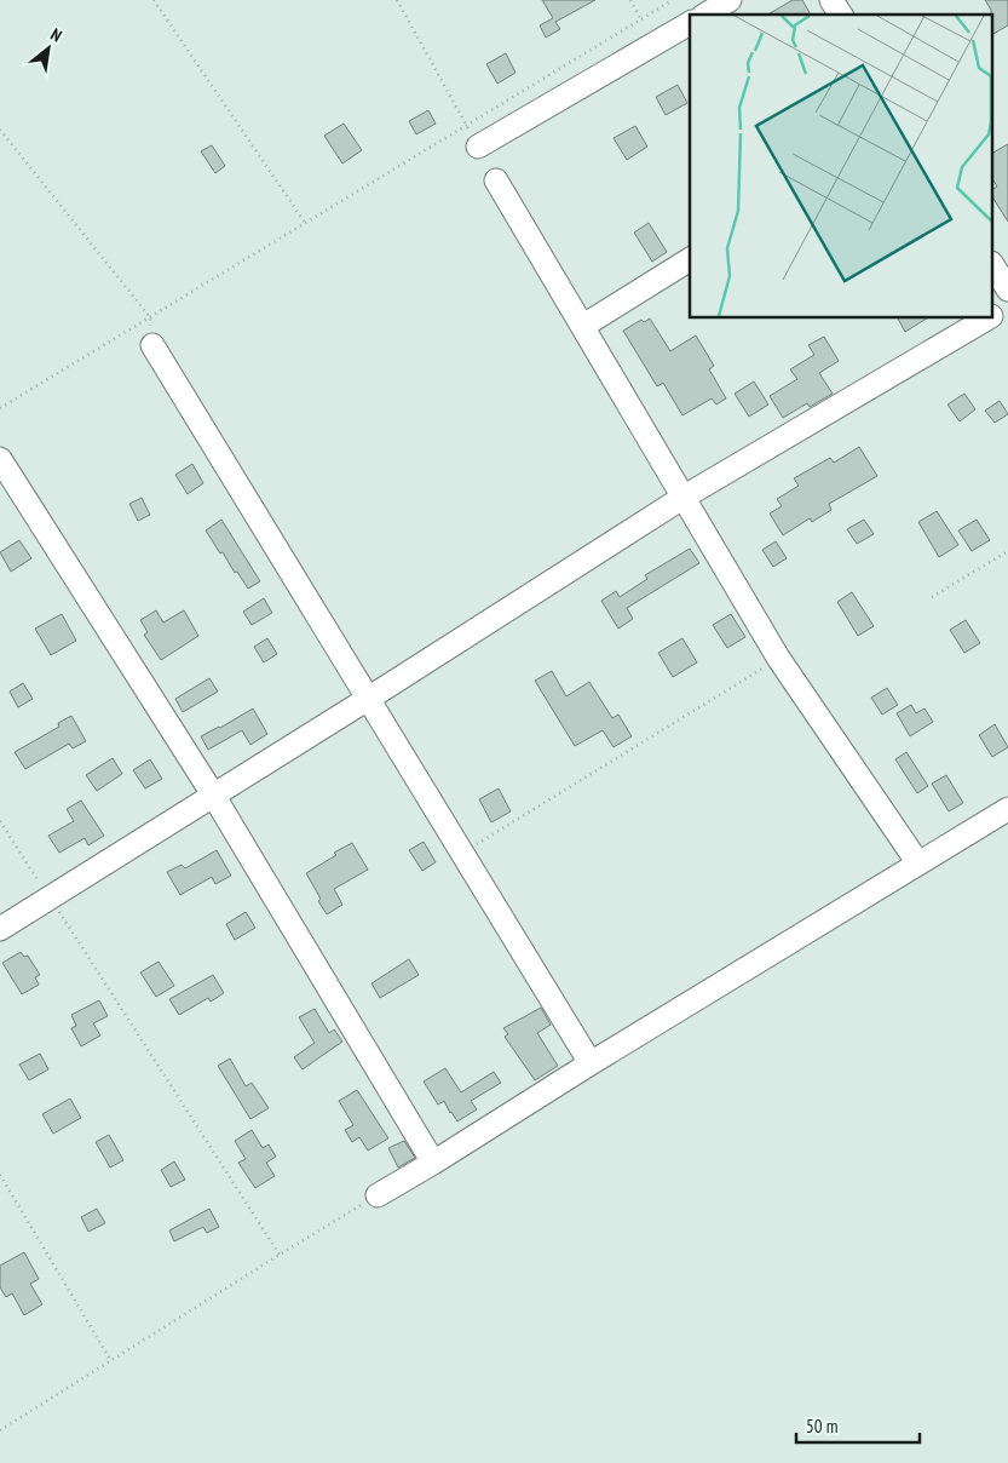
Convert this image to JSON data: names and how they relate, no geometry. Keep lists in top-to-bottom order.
{
  "scale_bar": "50 m",
  "north": "top right"
}
